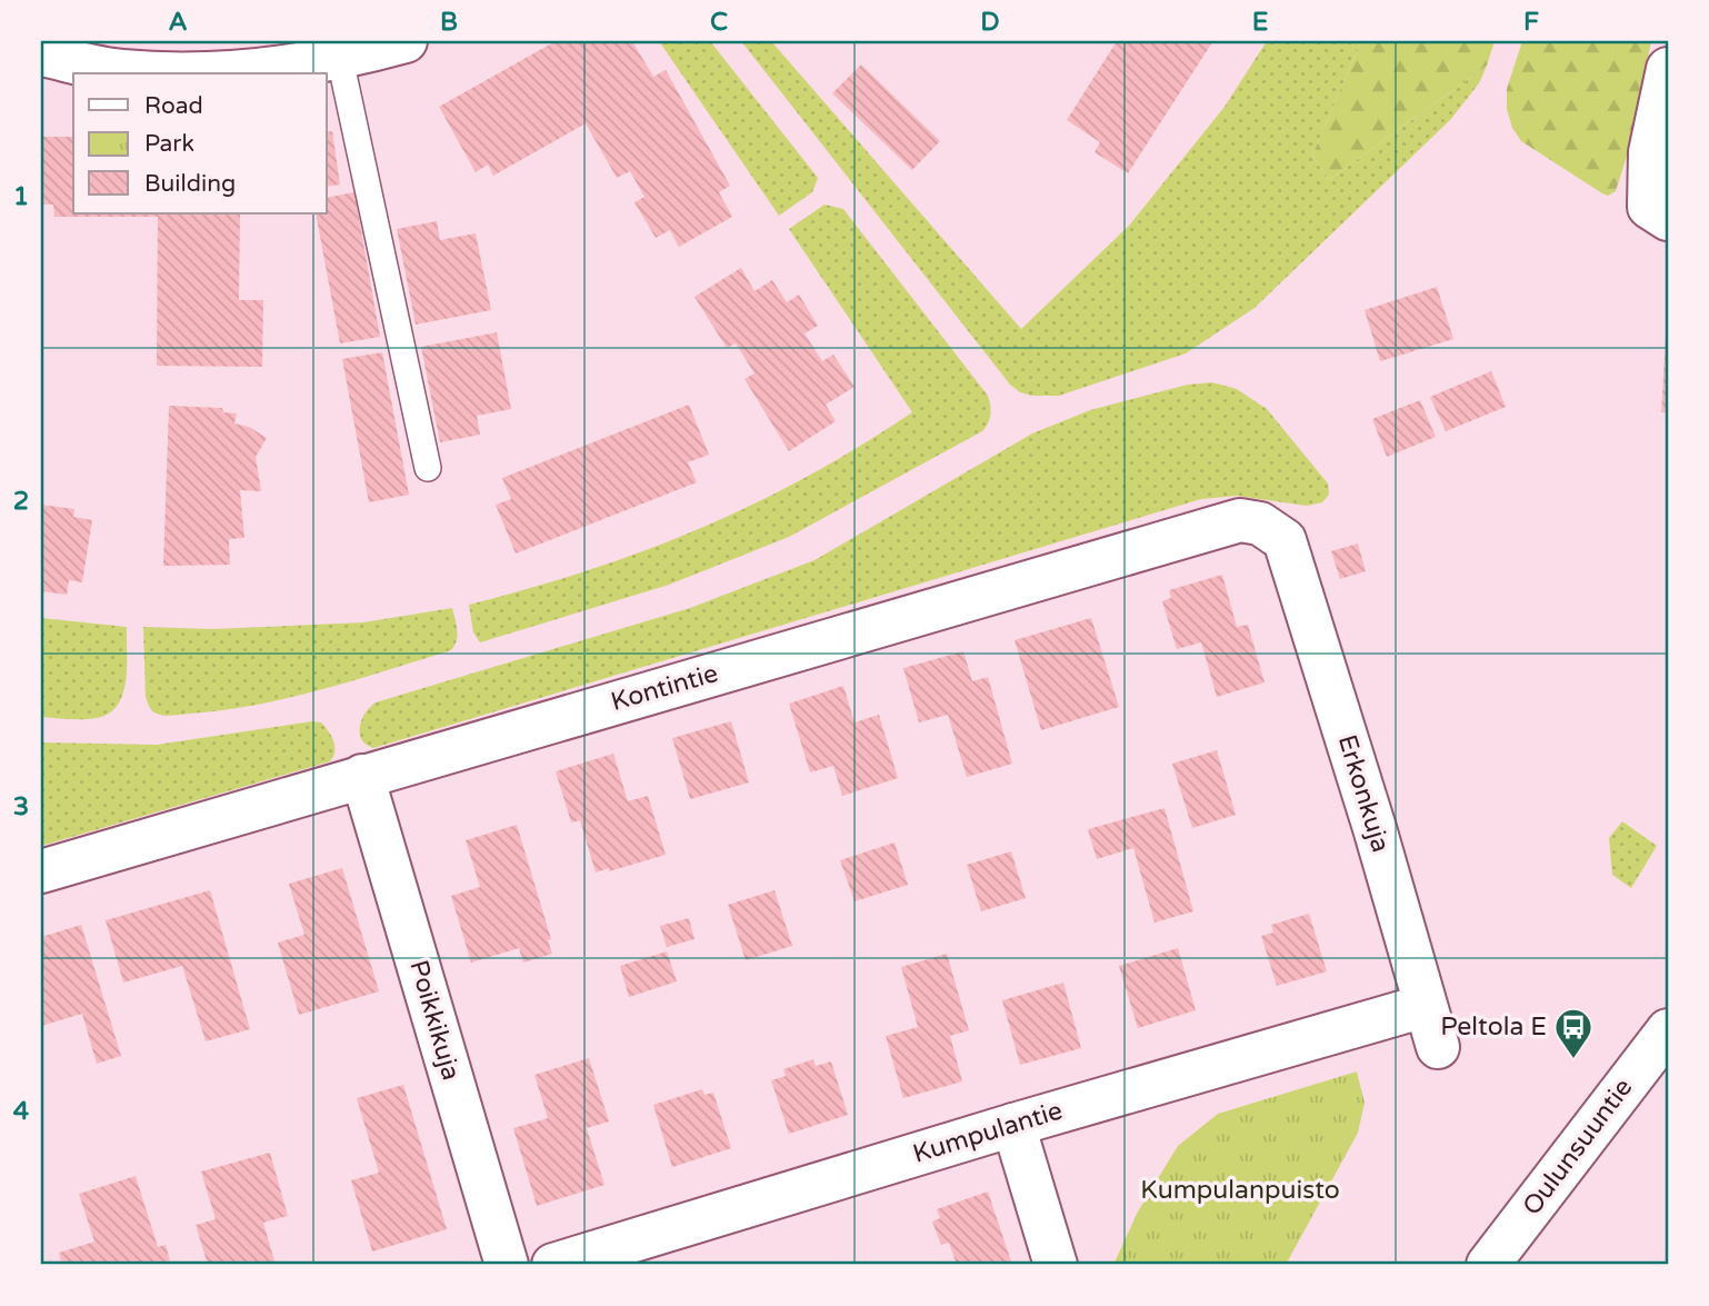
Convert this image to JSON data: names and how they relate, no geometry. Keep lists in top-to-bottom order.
{
  "streets": {
    "street": [
      "Kontintie",
      "Erkonkuja",
      "Poikkikuja",
      "Kumpulantie",
      "Oulunsuuntie"
    ]
  },
  "crossings": [
    ["Kontintie", "Erkonkuja"],
    ["Kontintie", "Poikkikuja"],
    ["Erkonkuja", "Kumpulantie"]
  ],
  "parks": ["Kumpulanpuisto"],
  "places": {
    "bus stop": ["Peltola E"]
  },
  "legend": ["Road", "Park", "Building"],
  "grid": {
    "columns": [
      "A",
      "B",
      "C",
      "D",
      "E",
      "F"
    ],
    "rows": [
      "1",
      "2",
      "3",
      "4"
    ]
  }
}
